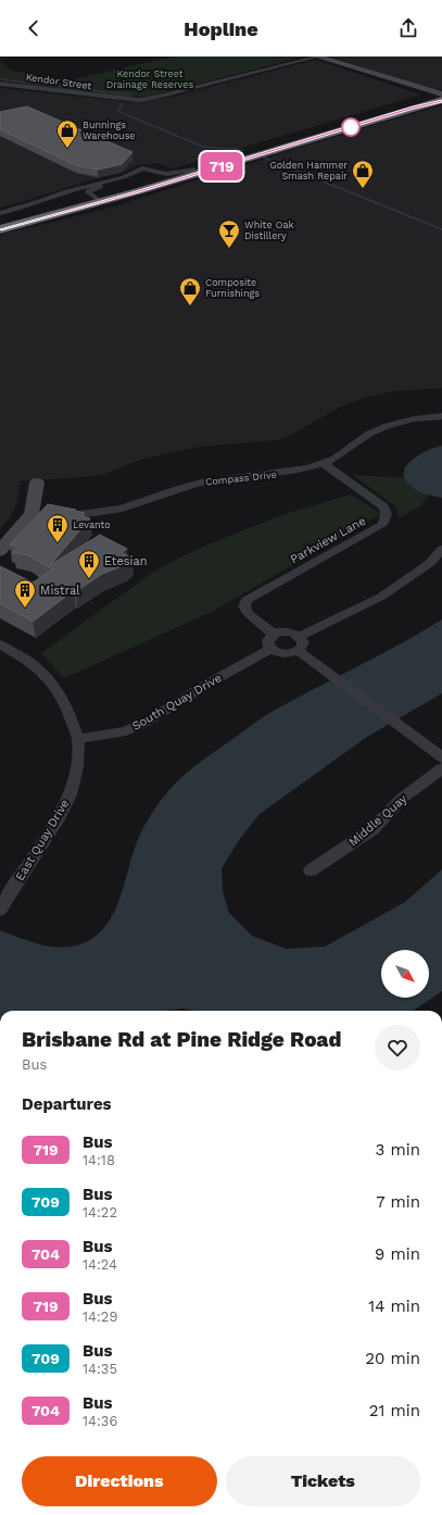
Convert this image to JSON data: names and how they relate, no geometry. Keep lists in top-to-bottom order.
{
  "streets": {
    "street": [
      "Kendor Street",
      "Compass Drive",
      "Parkview Lane",
      "South Quay Drive",
      "Middle Quay",
      "East Quay Drive"
    ]
  },
  "crossings": [
    ["Compass Drive", "Parkview Lane"],
    ["Parkview Lane", "South Quay Drive"],
    ["South Quay Drive", "East Quay Drive"]
  ],
  "parks": ["Kendor Street Drainage Reserves"],
  "places": {
    "shop": ["Bunnings Warehouse", "Golden Hammer Smash Repair", "Composite Furnishings"],
    "bar": ["White Oak Distillery"],
    "building": ["Levanto", "Etesian", "Mistral"]
  },
  "lines": ["bus line 719"],
  "north": "bottom right",
  "page": {
    "header": "Hopline",
    "on_map": "719",
    "heading": [
      ["Brisbane Rd at Pine Ridge Road", "Bus"],
      "Departures"
    ],
    "list": [
      {
        "mark": "719",
        "name": "Bus",
        "note": "14:18",
        "value": "3 min"
      },
      {
        "mark": "709",
        "name": "Bus",
        "note": "14:22",
        "value": "7 min"
      },
      {
        "mark": "704",
        "name": "Bus",
        "note": "14:24",
        "value": "9 min"
      },
      {
        "mark": "719",
        "name": "Bus",
        "note": "14:29",
        "value": "14 min"
      },
      {
        "mark": "709",
        "name": "Bus",
        "note": "14:35",
        "value": "20 min"
      },
      {
        "mark": "704",
        "name": "Bus",
        "note": "14:36",
        "value": "21 min"
      }
    ],
    "buttons": ["Directions", "Tickets"]
  }
}
